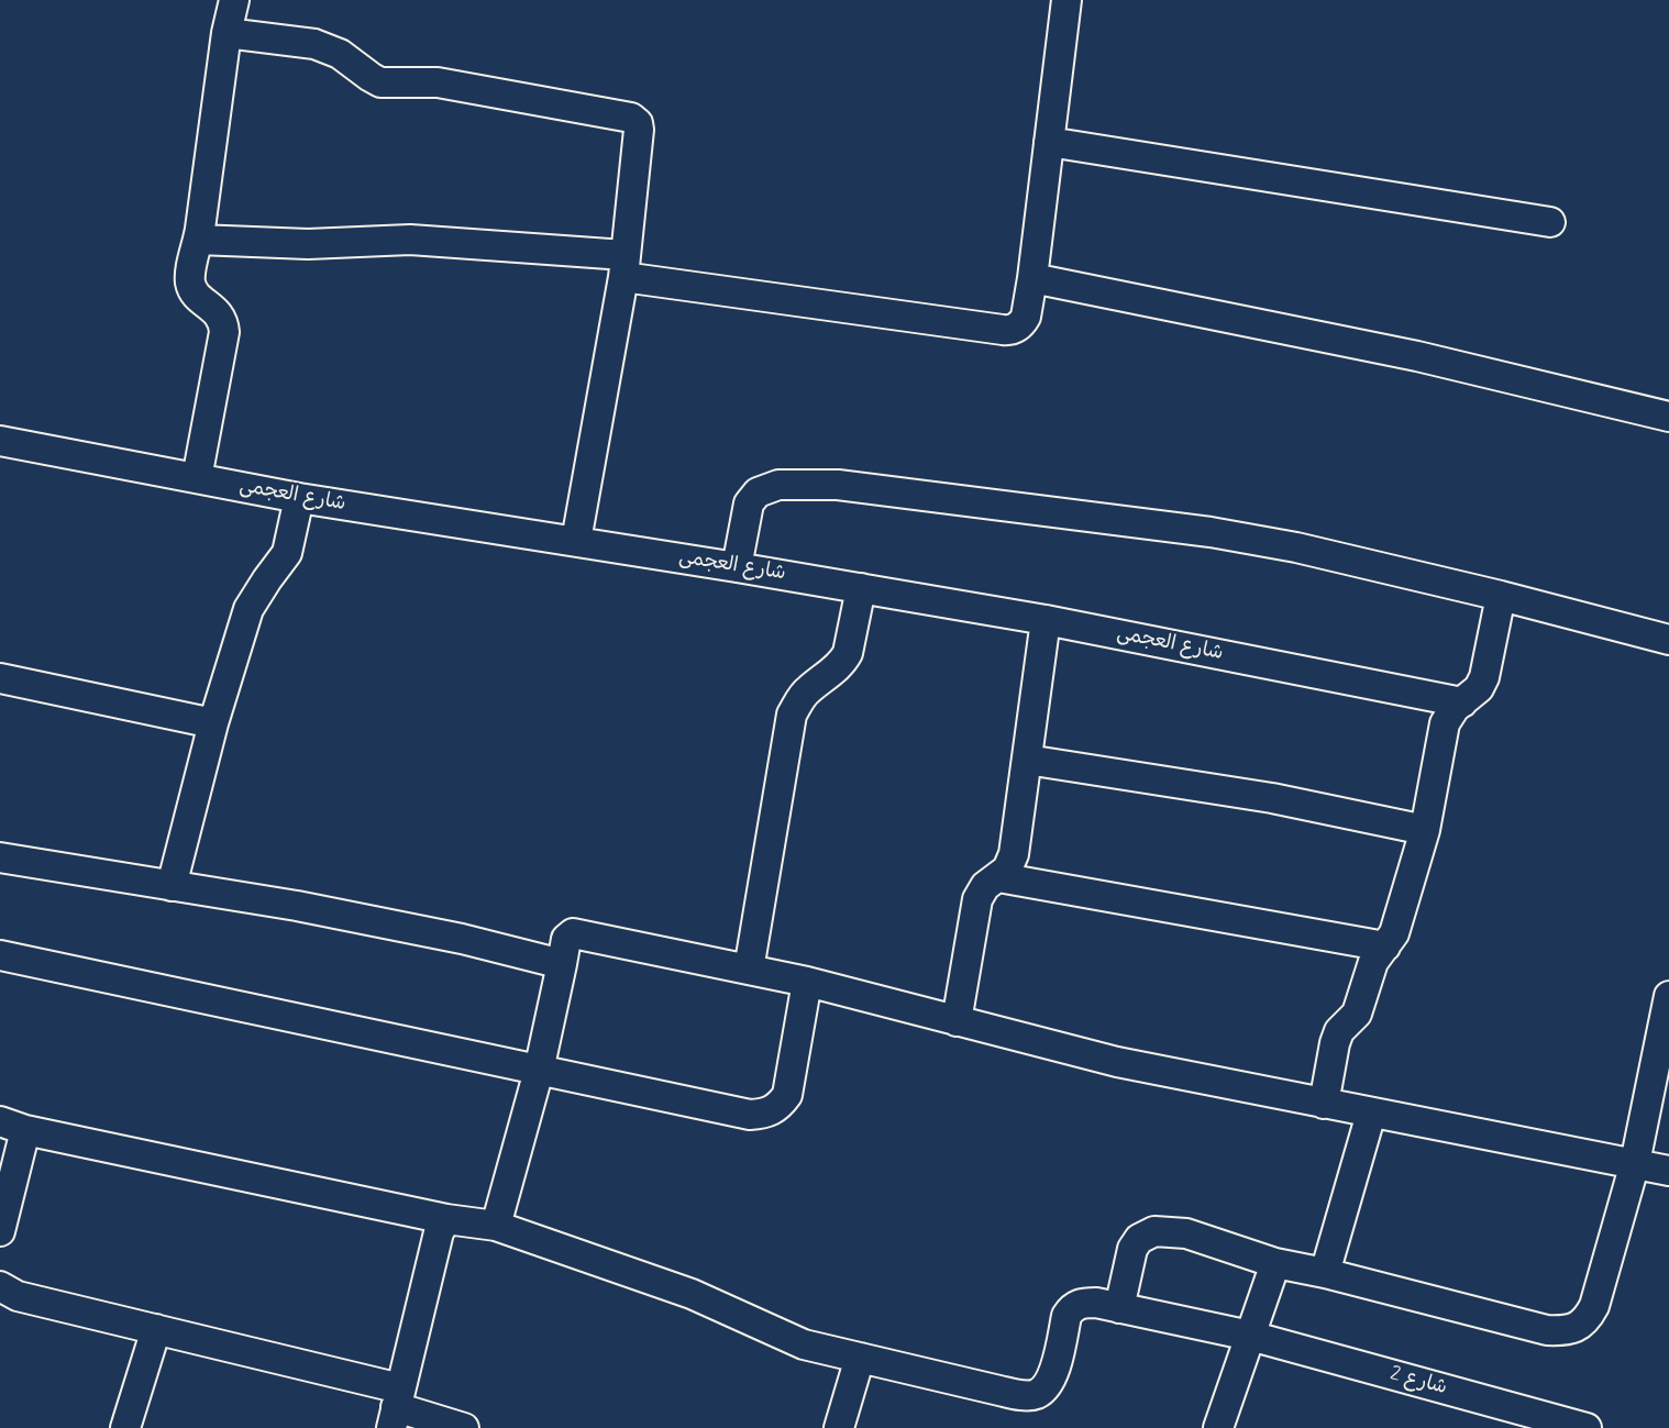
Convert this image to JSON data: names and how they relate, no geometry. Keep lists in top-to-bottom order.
{
  "streets": {
    "street": ["شارع العجمى", "شارع 2"]
  }
}
